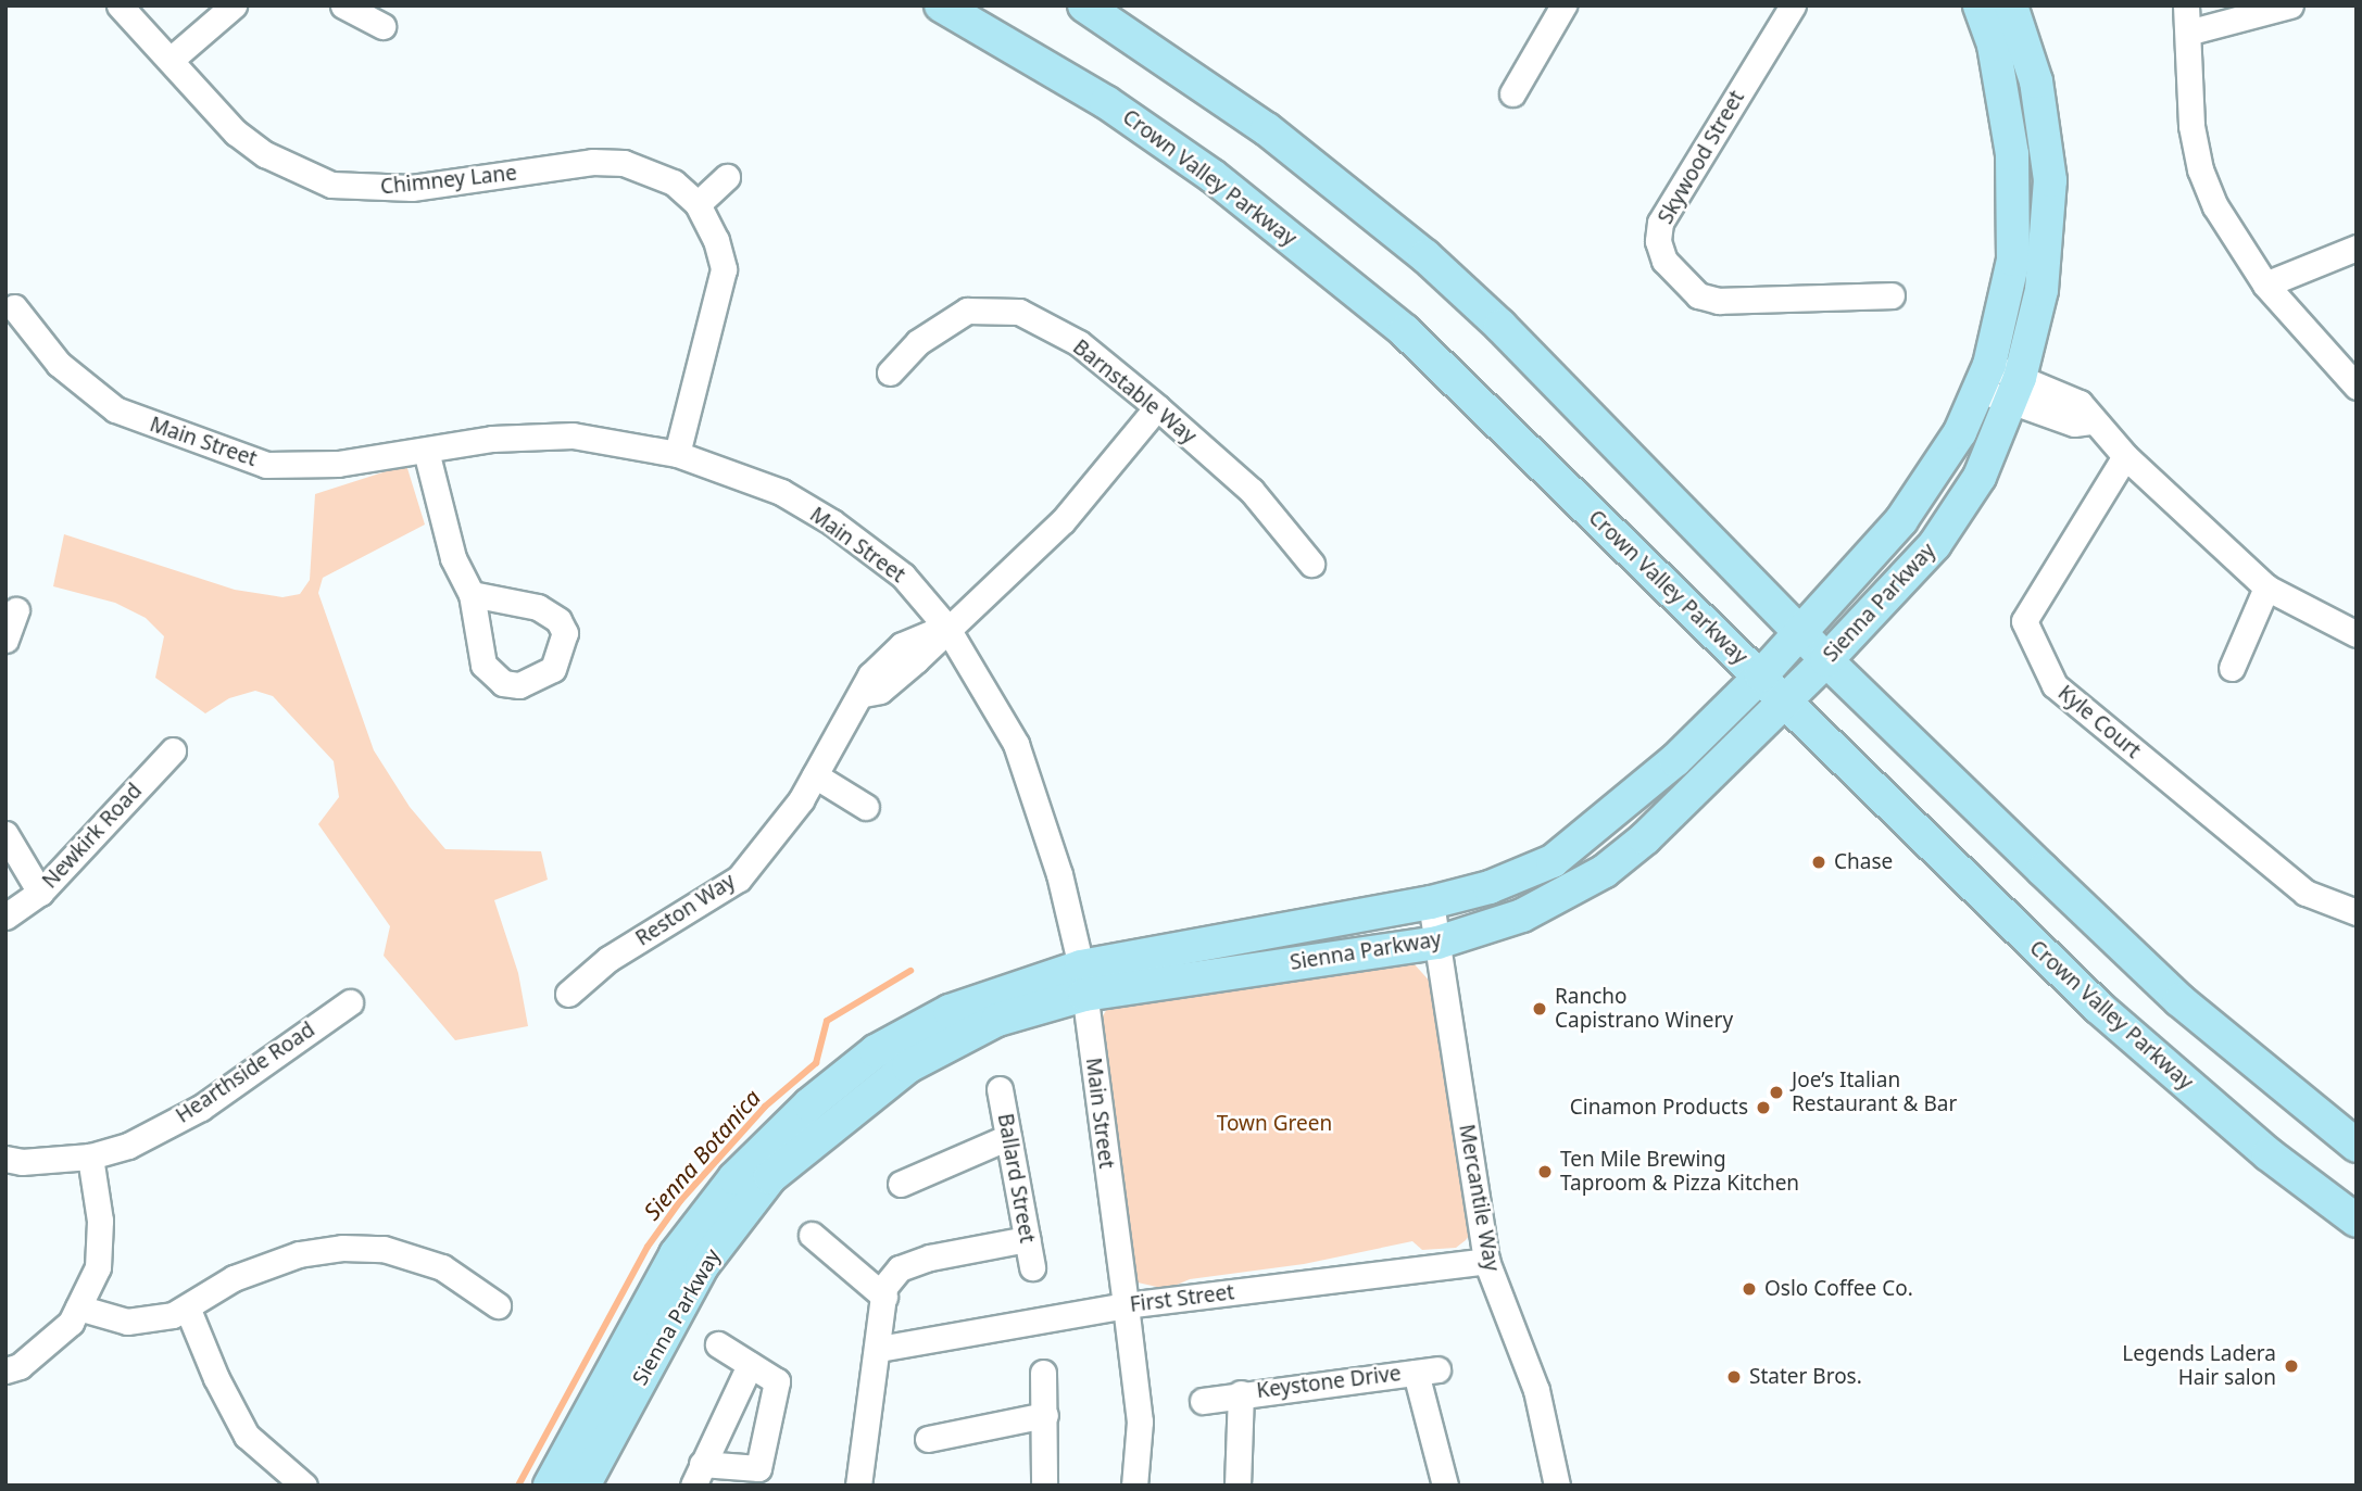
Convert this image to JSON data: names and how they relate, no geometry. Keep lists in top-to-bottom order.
{
  "streets": {
    "main road": ["Crown Valley Parkway", "Sienna Parkway"],
    "street": [
      "Skywood Street",
      "Chimney Lane",
      "Barnstable Way",
      "Main Street",
      "Kyle Court",
      "Newkirk Road",
      "Reston Way",
      "Hearthside Road",
      "Ballard Street",
      "Mercantile Way",
      "First Street",
      "Keystone Drive"
    ]
  },
  "crossings": [
    ["Crown Valley Parkway", "Sienna Parkway"],
    ["Chimney Lane", "Main Street"],
    ["Barnstable Way", "Reston Way"],
    ["Main Street", "Sienna Parkway"],
    ["Main Street", "Reston Way"],
    ["Main Street", "First Street"],
    ["Sienna Parkway", "Mercantile Way"],
    ["Mercantile Way", "First Street"]
  ],
  "water": ["Sienna Botanica"],
  "parks": ["Town Green"],
  "places": [
    "Chase",
    "Rancho Capistrano Winery",
    "Joe’s Italian Restaurant & Bar",
    "Cinamon Products",
    "Ten Mile Brewing Taproom & Pizza Kitchen",
    "Oslo Coffee Co.",
    "Legends Ladera Hair salon",
    "Stater Bros."
  ]
}
